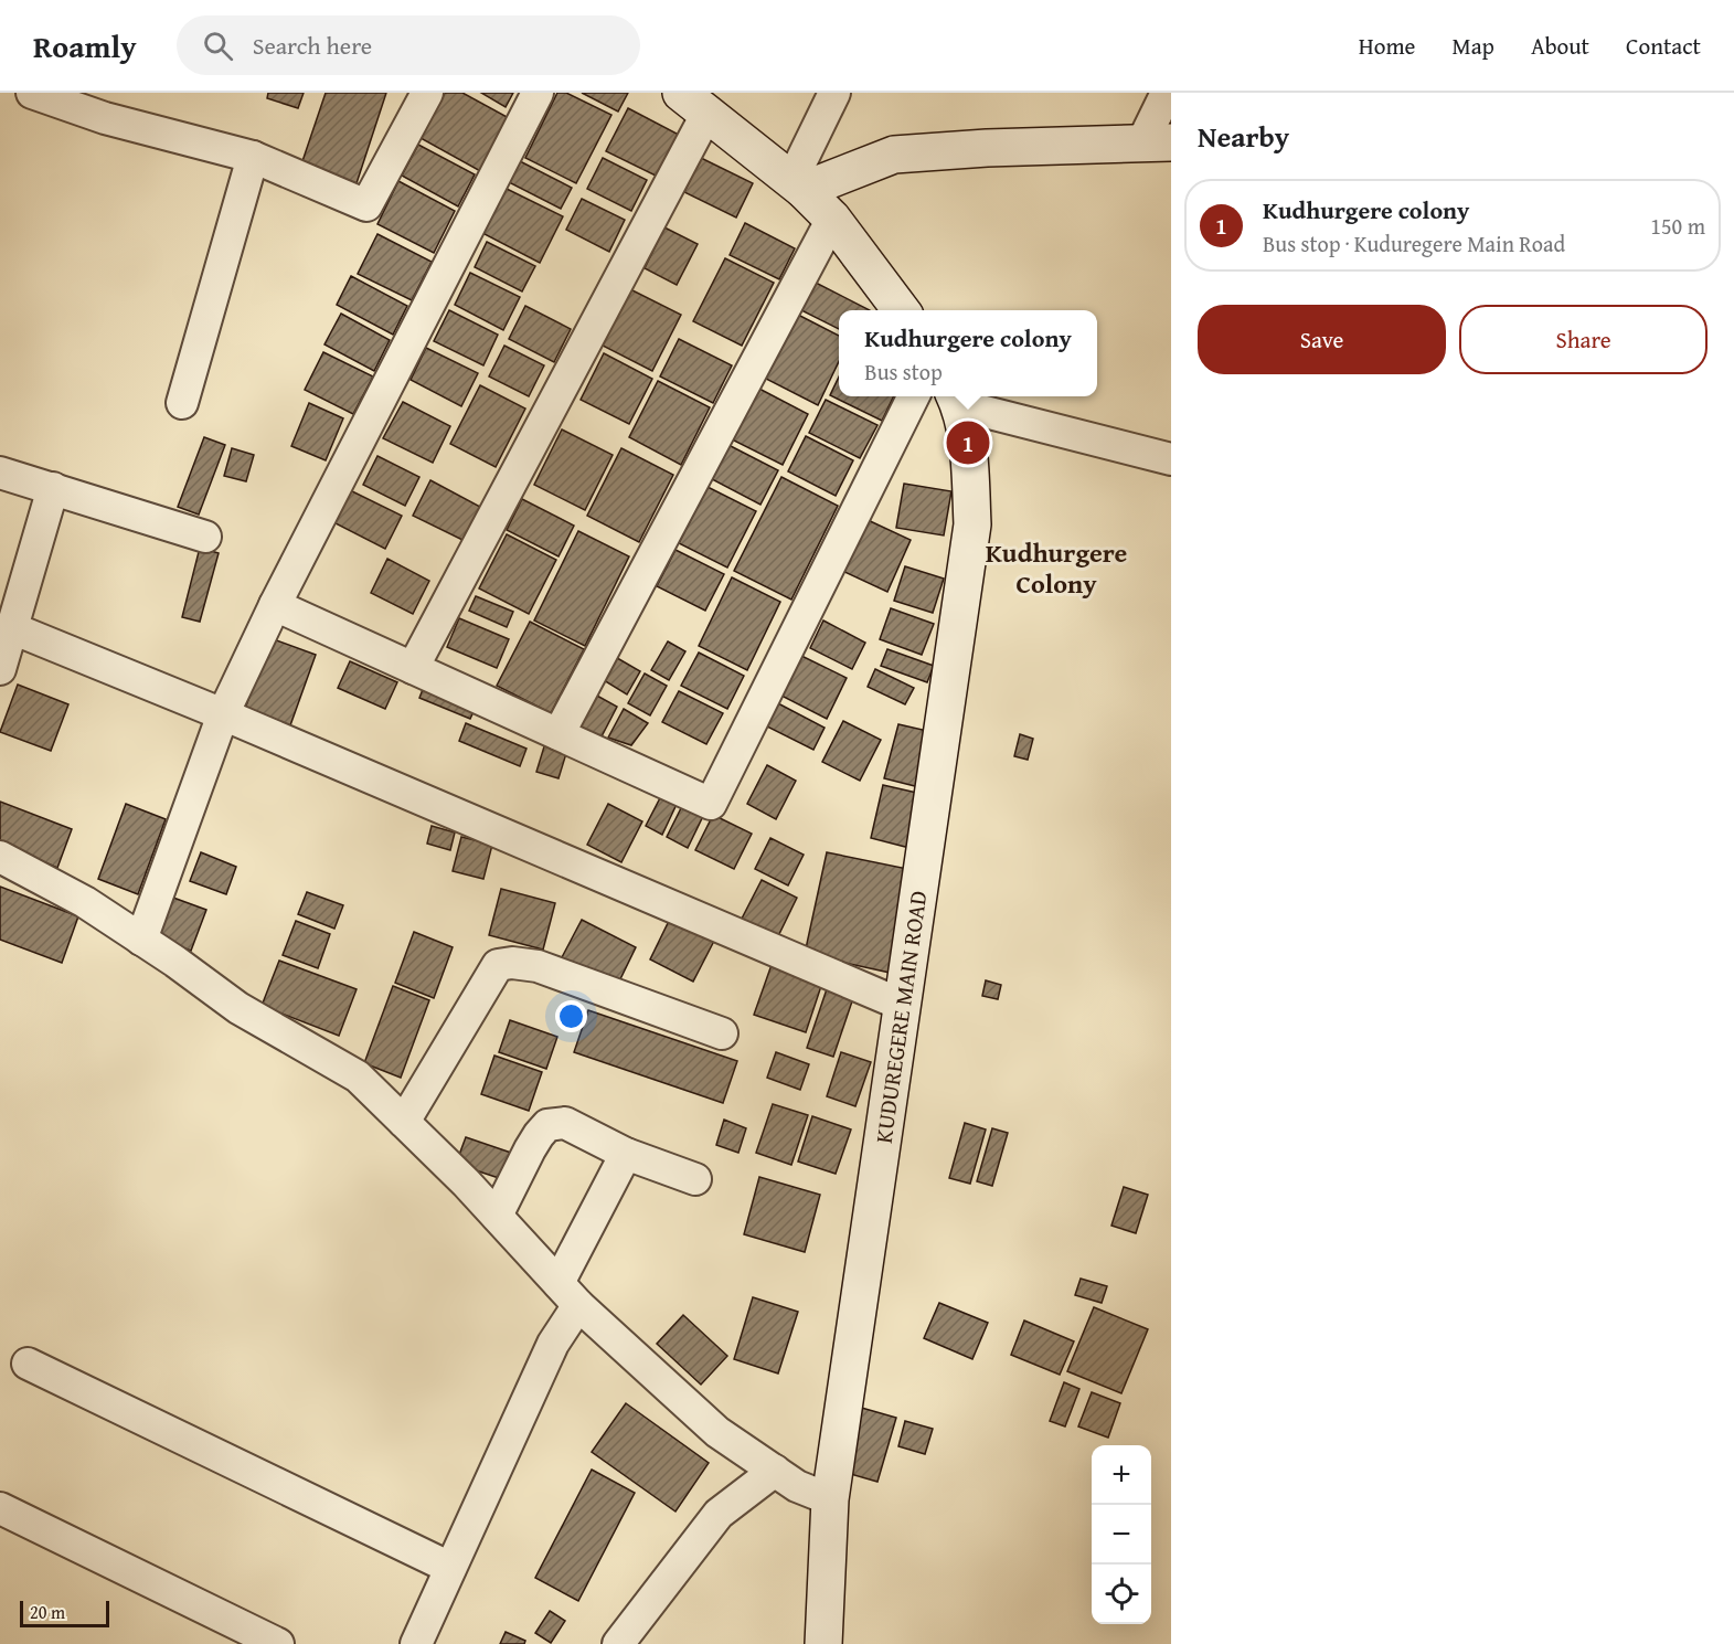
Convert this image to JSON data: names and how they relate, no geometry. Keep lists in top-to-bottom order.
{
  "streets": {
    "street": ["KUDUREGERE MAIN ROAD"]
  },
  "districts": ["Kudhurgere Colony"],
  "scale_bar": "20 m",
  "page": {
    "header": "Roamly",
    "search": "Search here",
    "nav": [
      "Home",
      "Map",
      "About",
      "Contact"
    ],
    "heading": "Nearby",
    "list": [
      {
        "mark": "1",
        "name": "Kudhurgere colony",
        "note": "Bus stop · Kuduregere Main Road",
        "value": "150 m"
      }
    ],
    "buttons": ["Save", "Share"],
    "popup": ["Kudhurgere colony", "Bus stop"],
    "pins": "1",
    "map_buttons": ["+", "−"],
    "scale": "20 m"
  }
}
